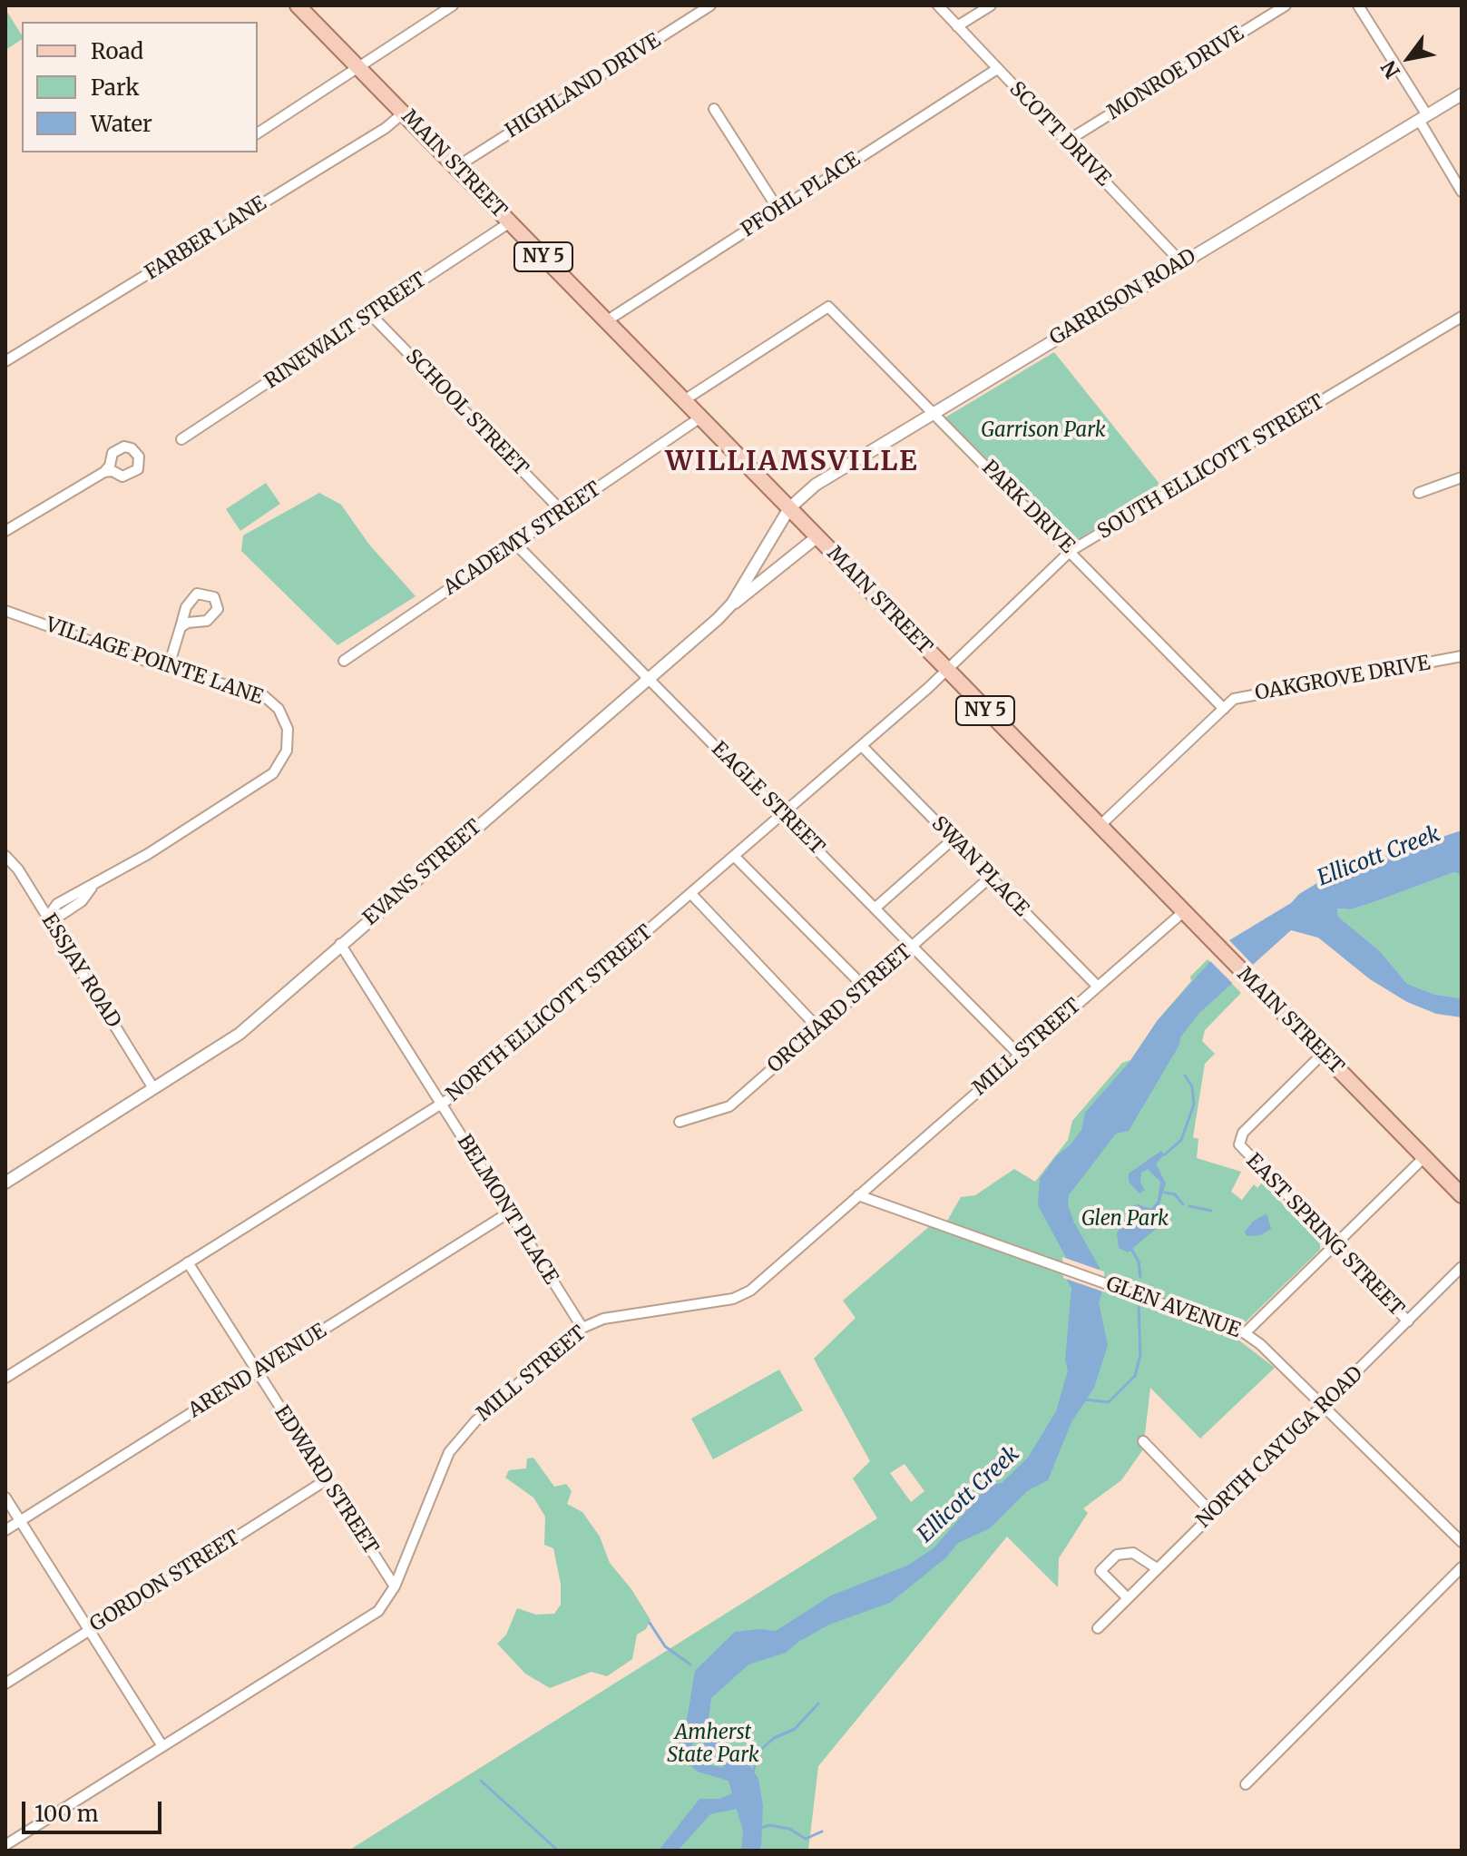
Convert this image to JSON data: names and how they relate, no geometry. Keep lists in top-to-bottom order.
{
  "streets": {
    "main road": ["MAIN STREET", "NY 5"],
    "street": [
      "MONROE DRIVE",
      "HIGHLAND DRIVE",
      "SCOTT DRIVE",
      "PFOHL PLACE",
      "FARBER LANE",
      "GARRISON ROAD",
      "RINEWALT STREET",
      "SCHOOL STREET",
      "SOUTH ELLICOTT STREET",
      "PARK DRIVE",
      "ACADEMY STREET",
      "VILLAGE POINTE LANE",
      "OAKGROVE DRIVE",
      "EAGLE STREET",
      "SWAN PLACE",
      "EVANS STREET",
      "ESSJAY ROAD",
      "ORCHARD STREET",
      "NORTH ELLICOTT STREET",
      "MILL STREET",
      "BELMONT PLACE",
      "EAST SPRING STREET",
      "GLEN AVENUE",
      "AREND AVENUE",
      "NORTH CAYUGA ROAD",
      "EDWARD STREET",
      "GORDON STREET"
    ]
  },
  "crossings": [
    ["MONROE DRIVE", "SCOTT DRIVE"],
    ["HIGHLAND DRIVE", "MAIN STREET"],
    ["SCOTT DRIVE", "PFOHL PLACE"],
    ["SCOTT DRIVE", "GARRISON ROAD"],
    ["MAIN STREET", "PFOHL PLACE"],
    ["MAIN STREET", "FARBER LANE"],
    ["MAIN STREET", "GARRISON ROAD"],
    ["MAIN STREET", "RINEWALT STREET"],
    ["MAIN STREET", "SOUTH ELLICOTT STREET"],
    ["MAIN STREET", "PARK DRIVE"],
    ["MAIN STREET", "ACADEMY STREET"],
    ["MAIN STREET", "OAKGROVE DRIVE"],
    ["MAIN STREET", "EVANS STREET"],
    ["MAIN STREET", "NORTH ELLICOTT STREET"],
    ["MAIN STREET", "MILL STREET"],
    ["MAIN STREET", "EAST SPRING STREET"],
    ["GARRISON ROAD", "PARK DRIVE"],
    ["GARRISON ROAD", "EVANS STREET"],
    ["RINEWALT STREET", "SCHOOL STREET"],
    ["SCHOOL STREET", "ACADEMY STREET"],
    ["SOUTH ELLICOTT STREET", "PARK DRIVE"],
    ["SOUTH ELLICOTT STREET", "NORTH ELLICOTT STREET"],
    ["PARK DRIVE", "OAKGROVE DRIVE"],
    ["ACADEMY STREET", "EAGLE STREET"],
    ["VILLAGE POINTE LANE", "ESSJAY ROAD"],
    ["EAGLE STREET", "EVANS STREET"],
    ["EAGLE STREET", "ORCHARD STREET"],
    ["EAGLE STREET", "NORTH ELLICOTT STREET"],
    ["EAGLE STREET", "MILL STREET"],
    ["SWAN PLACE", "ORCHARD STREET"],
    ["SWAN PLACE", "NORTH ELLICOTT STREET"],
    ["SWAN PLACE", "MILL STREET"],
    ["EVANS STREET", "ESSJAY ROAD"],
    ["EVANS STREET", "BELMONT PLACE"],
    ["NORTH ELLICOTT STREET", "BELMONT PLACE"],
    ["NORTH ELLICOTT STREET", "EDWARD STREET"],
    ["MILL STREET", "BELMONT PLACE"],
    ["MILL STREET", "GLEN AVENUE"],
    ["MILL STREET", "EDWARD STREET"],
    ["BELMONT PLACE", "AREND AVENUE"],
    ["EAST SPRING STREET", "NORTH CAYUGA ROAD"],
    ["GLEN AVENUE", "NORTH CAYUGA ROAD"],
    ["AREND AVENUE", "EDWARD STREET"],
    ["EDWARD STREET", "GORDON STREET"]
  ],
  "districts": ["WILLIAMSVILLE"],
  "water": ["Ellicott Creek"],
  "parks": ["Garrison Park", "Glen Park", "Amherst State Park"],
  "legend": ["Road", "Park", "Water"],
  "scale_bar": "100 m",
  "north": "bottom left"
}
